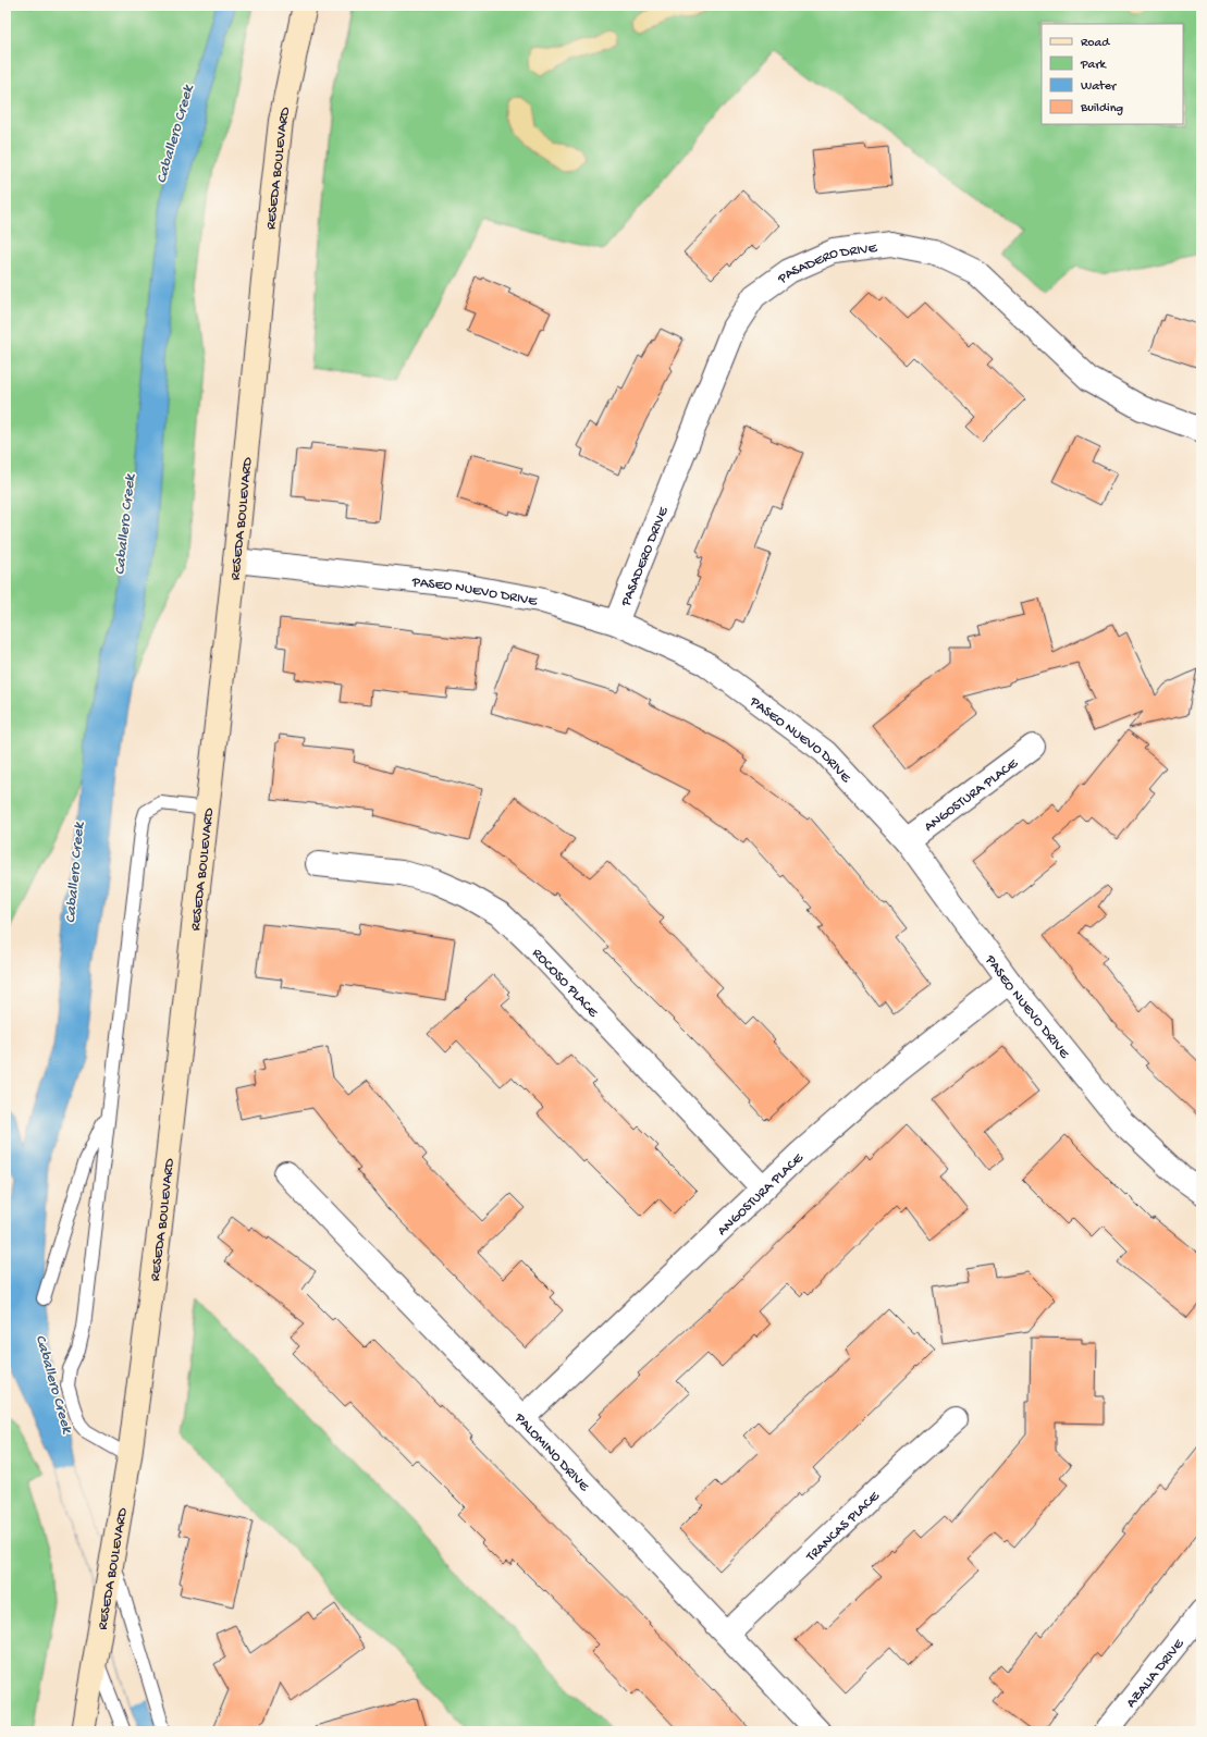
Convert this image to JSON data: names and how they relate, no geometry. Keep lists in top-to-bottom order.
{
  "streets": {
    "main road": ["RESEDA BOULEVARD"],
    "street": [
      "PASADERO DRIVE",
      "PASEO NUEVO DRIVE",
      "ANGOSTURA PLACE",
      "ROCOSO PLACE",
      "PALOMINO DRIVE",
      "TRANCAS PLACE",
      "AZALIA DRIVE"
    ]
  },
  "crossings": [
    ["RESEDA BOULEVARD", "PASEO NUEVO DRIVE"],
    ["PASADERO DRIVE", "PASEO NUEVO DRIVE"],
    ["PASEO NUEVO DRIVE", "ANGOSTURA PLACE"],
    ["ANGOSTURA PLACE", "ROCOSO PLACE"],
    ["ANGOSTURA PLACE", "PALOMINO DRIVE"],
    ["PALOMINO DRIVE", "TRANCAS PLACE"]
  ],
  "water": ["Caballero Creek"],
  "legend": [
    "Road",
    "Park",
    "Water",
    "Building"
  ]
}
